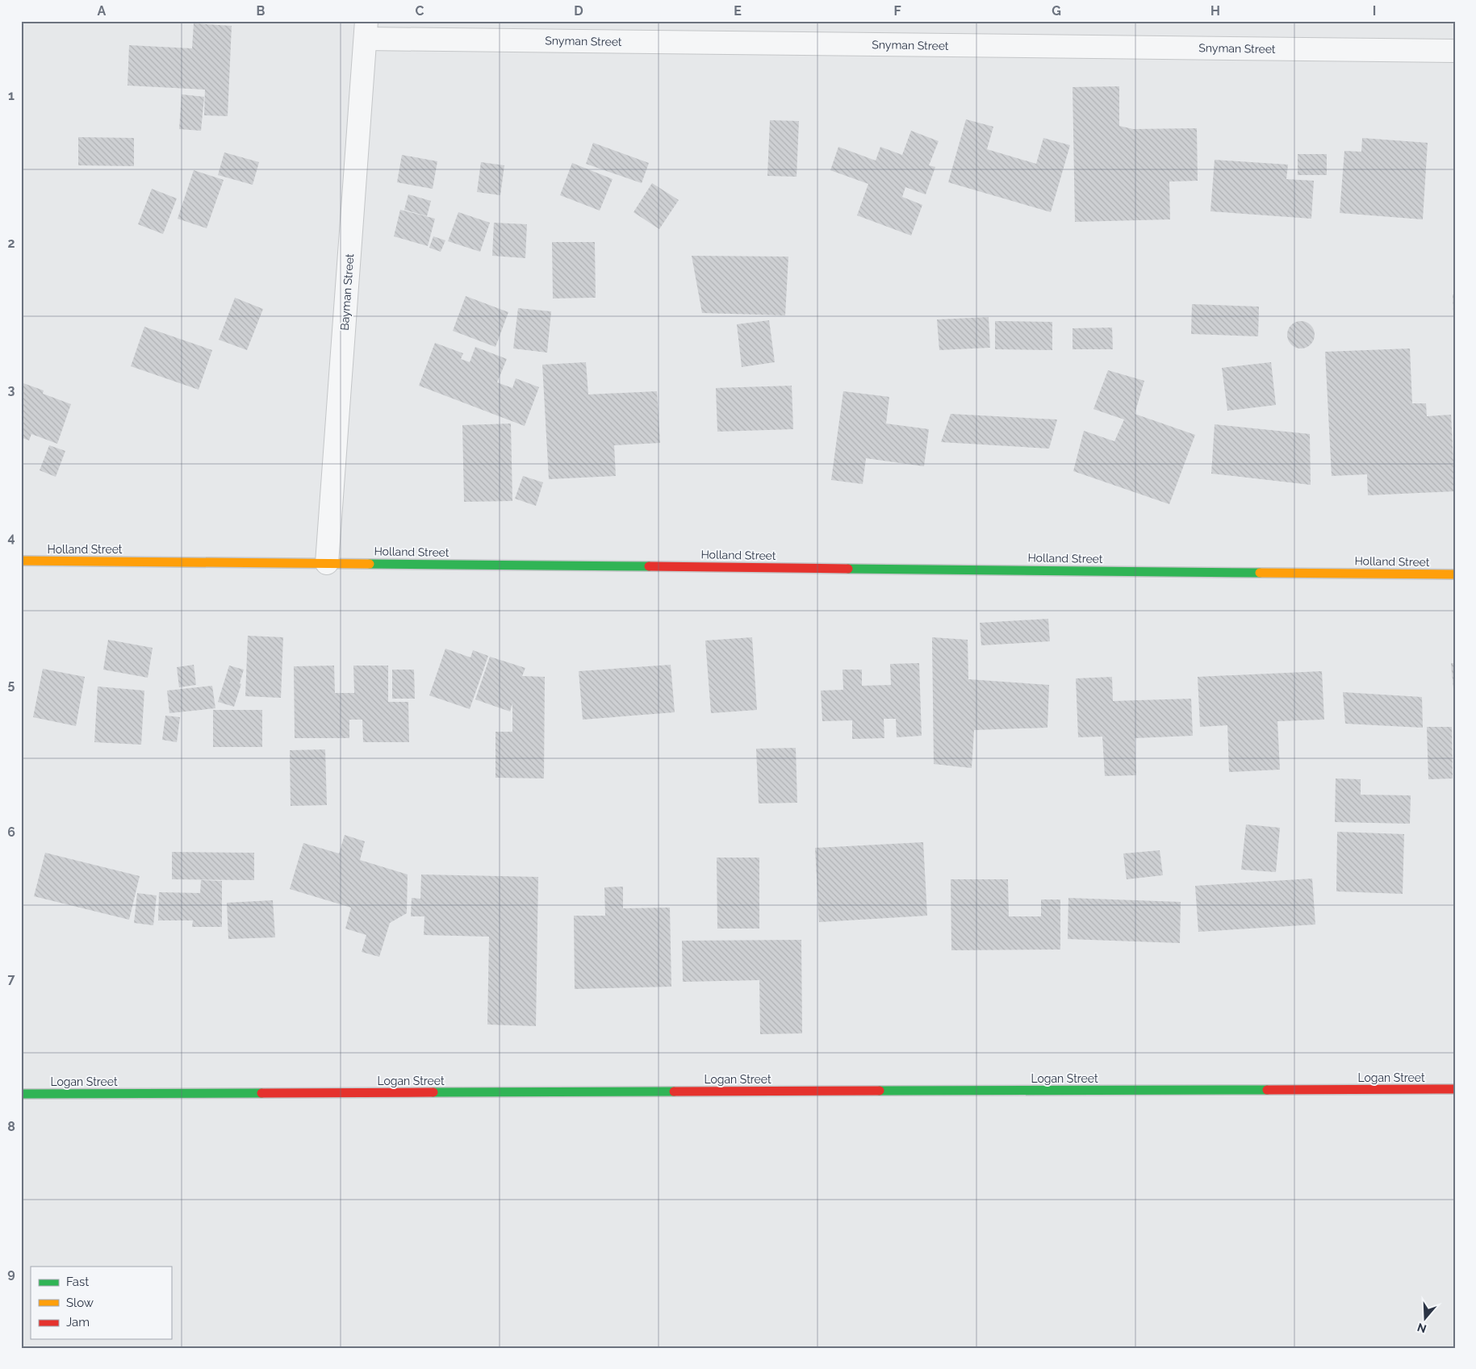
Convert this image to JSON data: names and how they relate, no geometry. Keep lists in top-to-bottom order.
{
  "streets": {
    "street": [
      "Snyman Street",
      "Bayman Street",
      "Holland Street",
      "Logan Street"
    ]
  },
  "crossings": [
    ["Snyman Street", "Bayman Street"],
    ["Bayman Street", "Holland Street"]
  ],
  "legend": ["Fast", "Slow", "Jam"],
  "north": "bottom",
  "grid": {
    "columns": [
      "A",
      "B",
      "C",
      "D",
      "E",
      "F",
      "G",
      "H",
      "I"
    ],
    "rows": [
      "1",
      "2",
      "3",
      "4",
      "5",
      "6",
      "7",
      "8",
      "9"
    ]
  }
}
